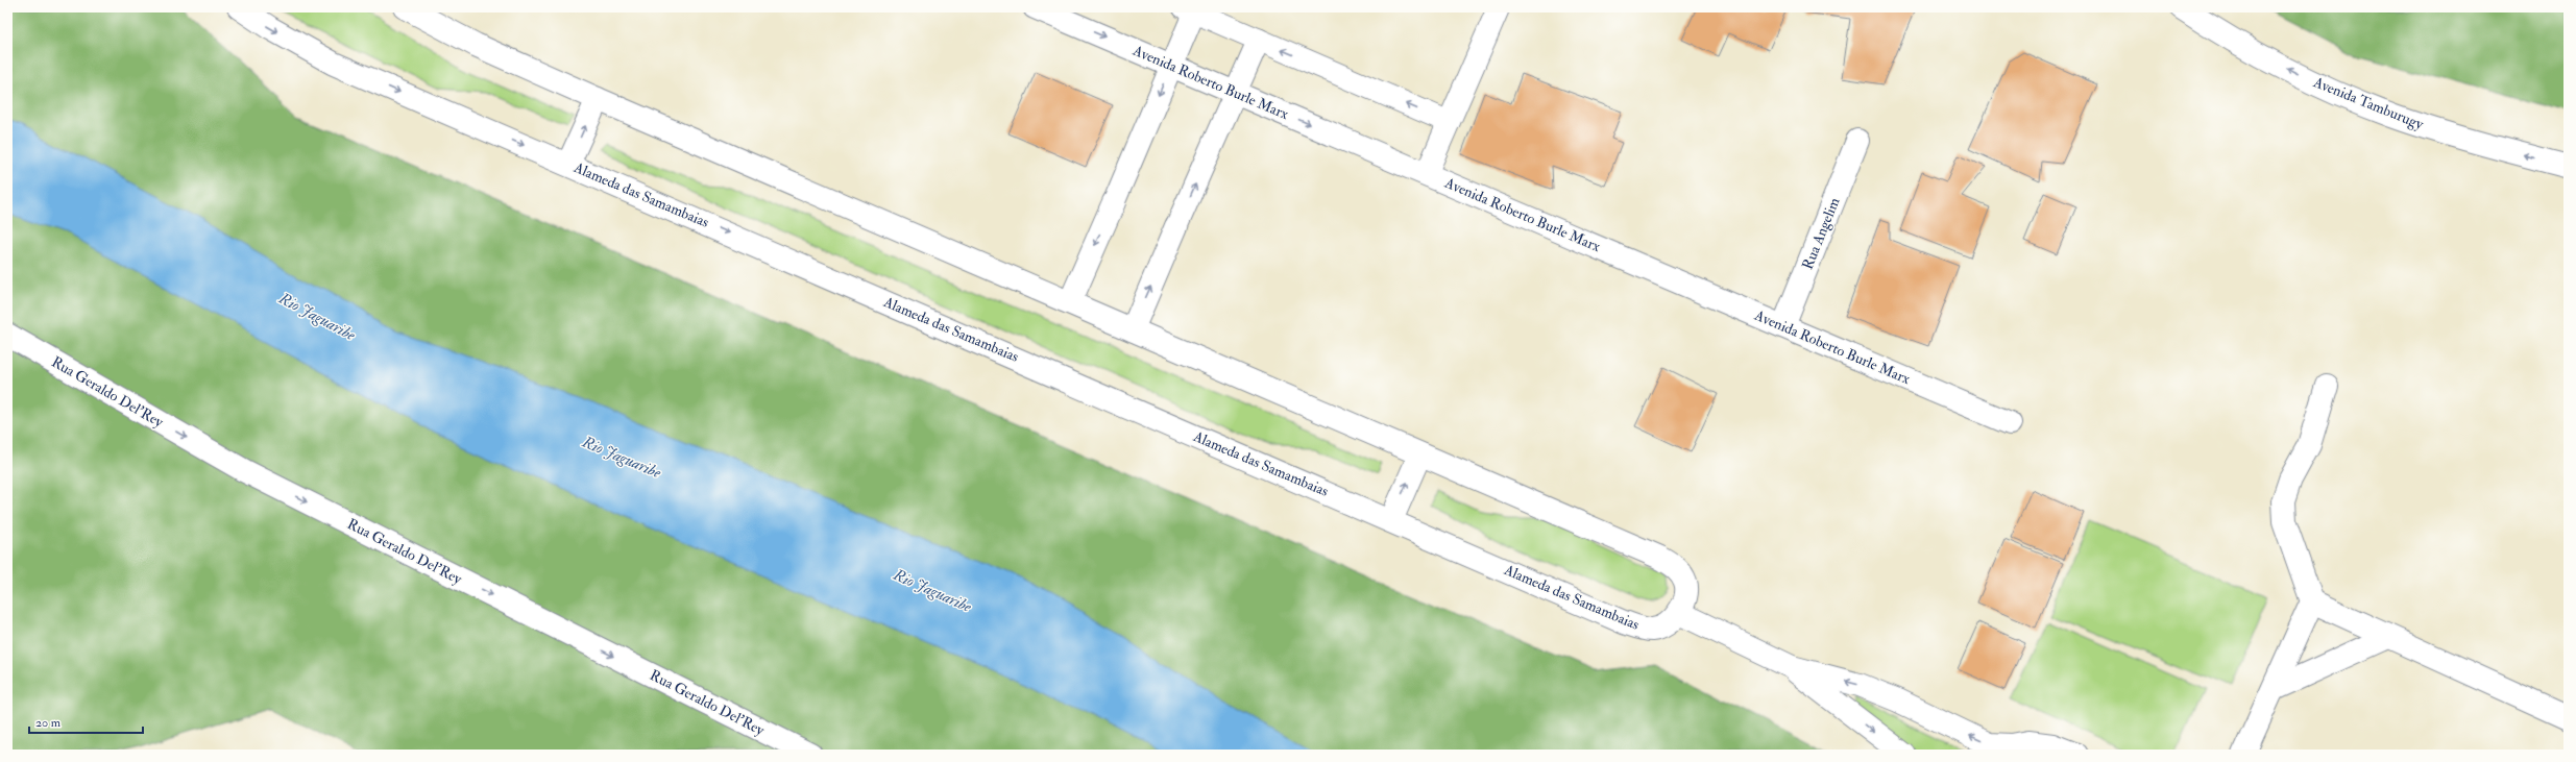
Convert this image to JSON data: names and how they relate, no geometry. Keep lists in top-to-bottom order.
{
  "streets": {
    "street": [
      "Avenida Roberto Burle Marx",
      "Avenida Tamburugy",
      "Alameda das Samambaias",
      "Rua Angelim",
      "Rua Geraldo Del'Rey"
    ]
  },
  "crossings": [
    ["Avenida Roberto Burle Marx", "Rua Angelim"]
  ],
  "one_way": ["Avenida Tamburugy", "Rua Geraldo Del'Rey"],
  "water": ["Rio Jaguaribe"],
  "scale_bar": "20 m"
}
